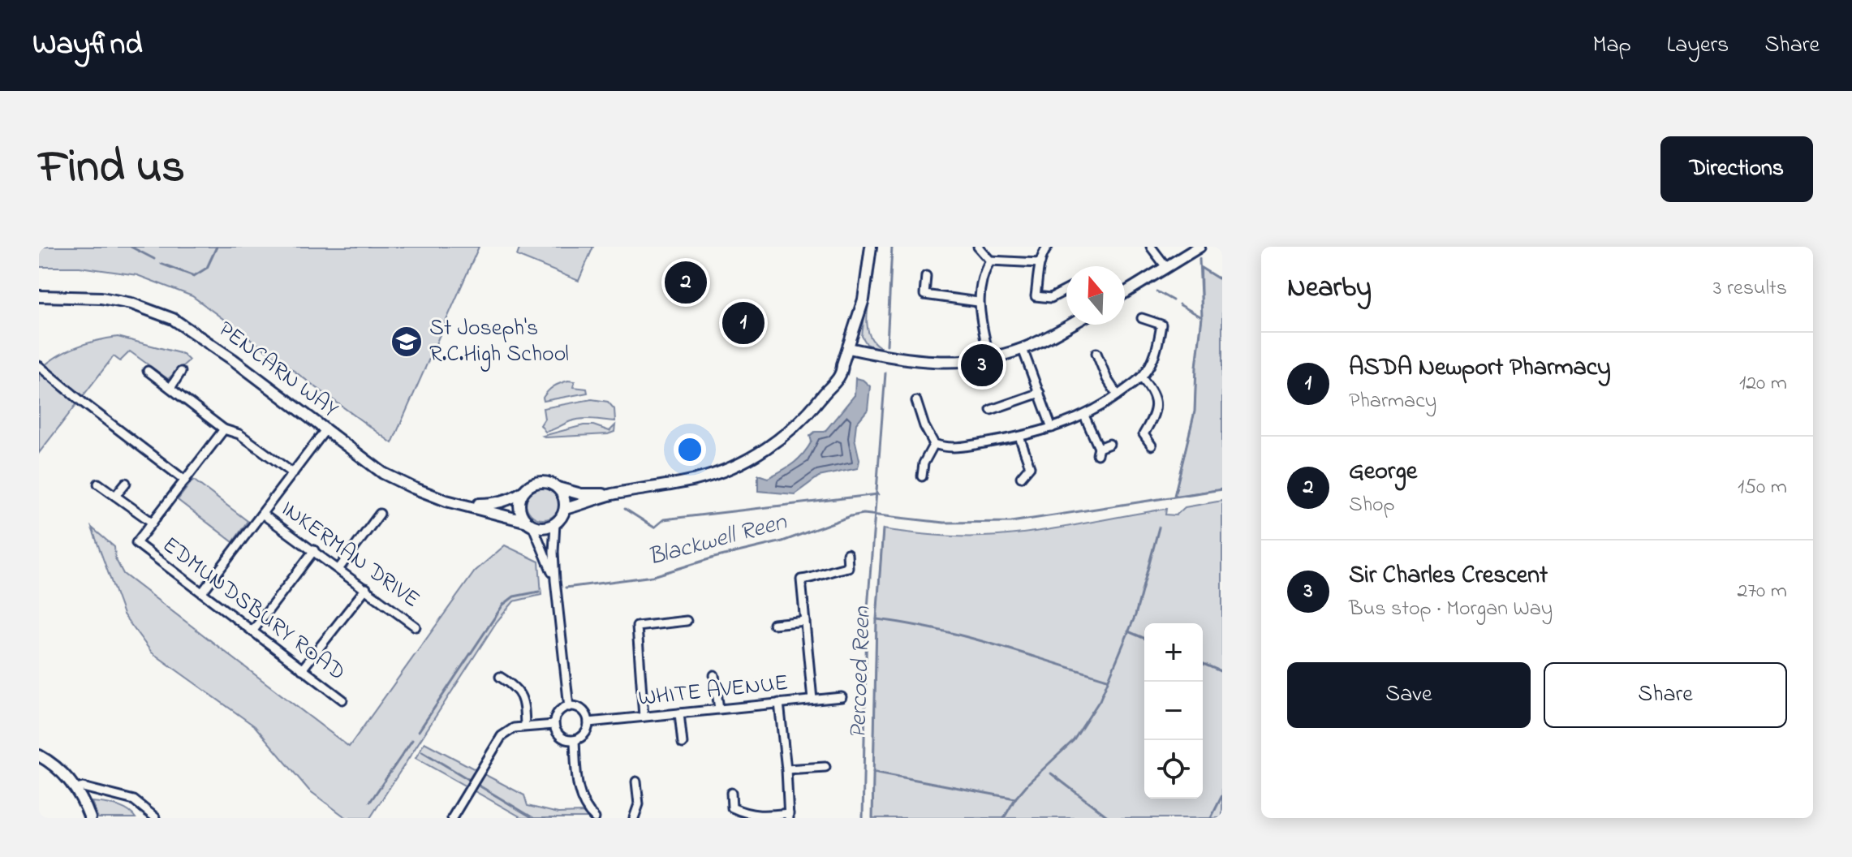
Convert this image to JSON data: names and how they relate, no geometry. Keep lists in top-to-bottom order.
{
  "streets": {
    "street": [
      "PENCARN WAY",
      "INKERMAN DRIVE",
      "EDMUNDSBURY ROAD",
      "WHITE AVENUE"
    ]
  },
  "water": ["Blackwell Reen", "Percoed Reen"],
  "places": {
    "school or university": ["St Joseph's R.C.High School"]
  },
  "north": "top",
  "page": {
    "header": "Wayfind",
    "nav": ["Map", "Layers", "Share"],
    "title": "Find us",
    "buttons": [
      "Directions",
      ["Save", "Share"]
    ],
    "heading": ["Nearby", "3 results"],
    "pins": ["2", "1", "3"],
    "list": [
      {
        "mark": "1",
        "name": "ASDA Newport Pharmacy",
        "note": "Pharmacy",
        "value": "120 m"
      },
      {
        "mark": "2",
        "name": "George",
        "note": "Shop",
        "value": "150 m"
      },
      {
        "mark": "3",
        "name": "Sir Charles Crescent",
        "note": "Bus stop · Morgan Way",
        "value": "270 m"
      }
    ],
    "map_buttons": ["+", "−"]
  }
}
